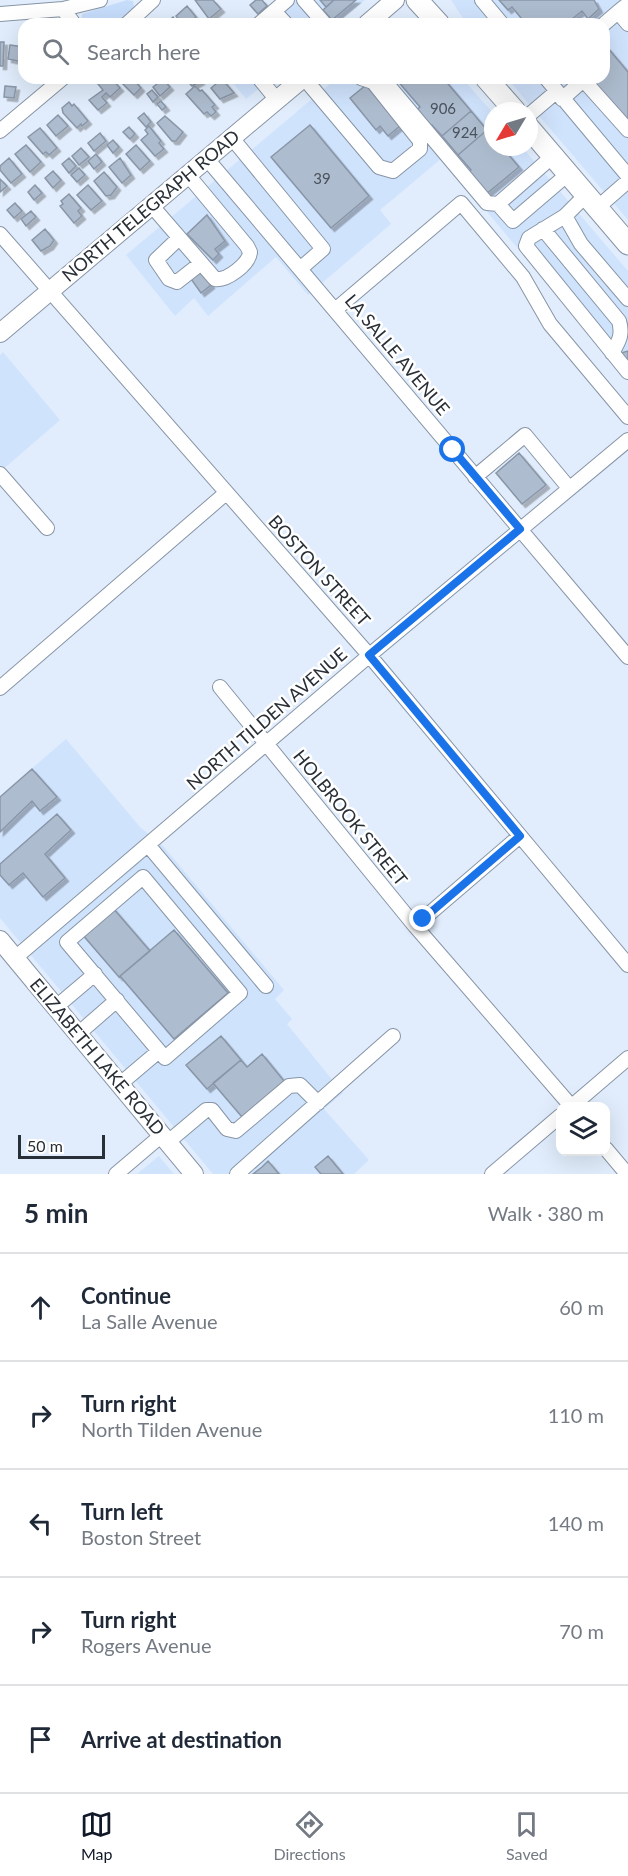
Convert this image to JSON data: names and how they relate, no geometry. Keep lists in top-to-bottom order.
{
  "streets": {
    "main road": ["NORTH TELEGRAPH ROAD", "ELIZABETH LAKE ROAD"],
    "street": [
      "LA SALLE AVENUE",
      "BOSTON STREET",
      "NORTH TILDEN AVENUE",
      "HOLBROOK STREET"
    ]
  },
  "crossings": [
    ["NORTH TELEGRAPH ROAD", "LA SALLE AVENUE"],
    ["NORTH TELEGRAPH ROAD", "BOSTON STREET"],
    ["LA SALLE AVENUE", "NORTH TILDEN AVENUE"],
    ["BOSTON STREET", "NORTH TILDEN AVENUE"],
    ["NORTH TILDEN AVENUE", "HOLBROOK STREET"],
    ["NORTH TILDEN AVENUE", "ELIZABETH LAKE ROAD"]
  ],
  "house_numbers": ["906", "924", "39"],
  "scale_bar": "50 m",
  "north": "bottom left",
  "page": {
    "search": "Search here",
    "scale": "50 m",
    "heading": ["5 min", "Walk · 380 m"],
    "list": [
      ["Continue", "La Salle Avenue", "60 m"],
      ["Turn right", "North Tilden Avenue", "110 m"],
      ["Turn left", "Boston Street", "140 m"],
      ["Turn right", "Rogers Avenue", "70 m"],
      "Arrive at destination"
    ],
    "nav": ["Map", "Directions", "Saved"]
  }
}
